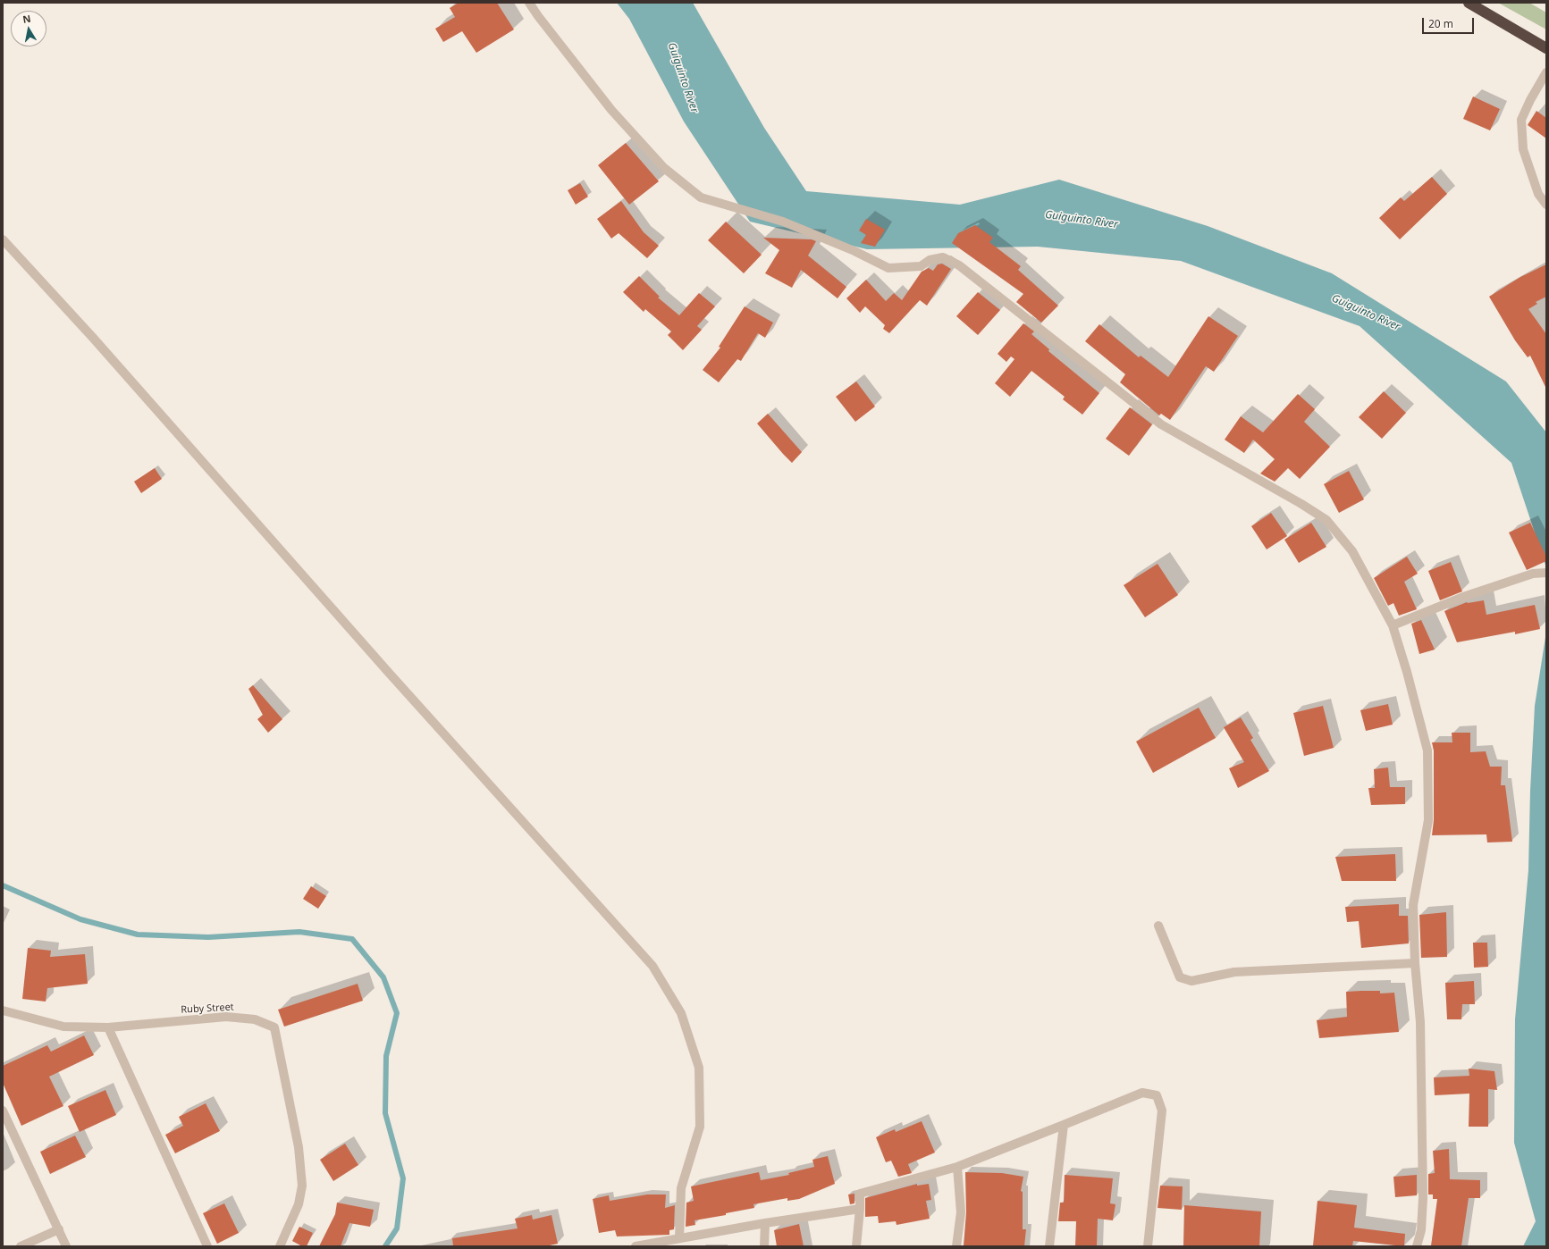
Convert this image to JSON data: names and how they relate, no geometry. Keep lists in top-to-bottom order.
{
  "streets": {
    "street": ["Ruby Street"]
  },
  "water": ["Guiguinto River"],
  "scale_bar": "20 m",
  "north": "top"
}
